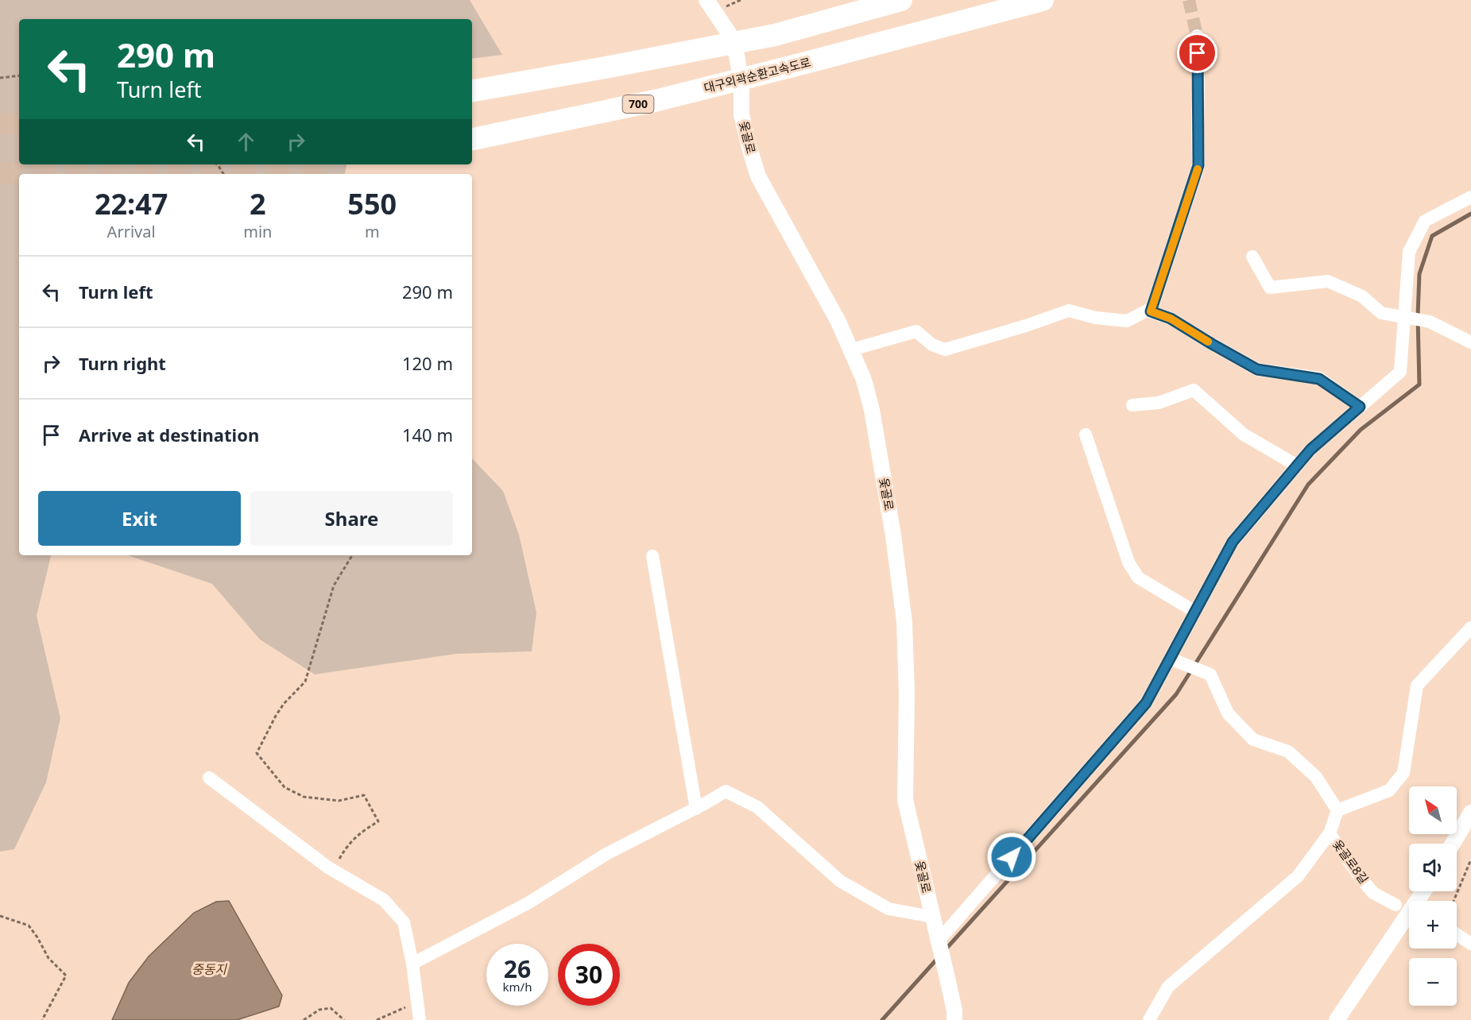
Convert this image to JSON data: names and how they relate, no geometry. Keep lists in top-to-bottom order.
{
  "streets": {
    "highway": ["대구외곽순환고속도로", "700"],
    "street": ["옻골로", "옻골로8길"]
  },
  "water": ["중동지"],
  "north": "top left",
  "page": {
    "turn": ["290 m", "Turn left"],
    "eta": [
      "22:47",
      "Arrival",
      "2",
      "min",
      "550",
      "m"
    ],
    "list": [
      {
        "name": "Turn left",
        "value": "290 m"
      },
      {
        "name": "Turn right",
        "value": "120 m"
      },
      {
        "name": "Arrive at destination",
        "value": "140 m"
      }
    ],
    "buttons": ["Exit", "Share"],
    "map_buttons": ["+", "−"],
    "speed": "26 km/h",
    "limit": "30"
  }
}
